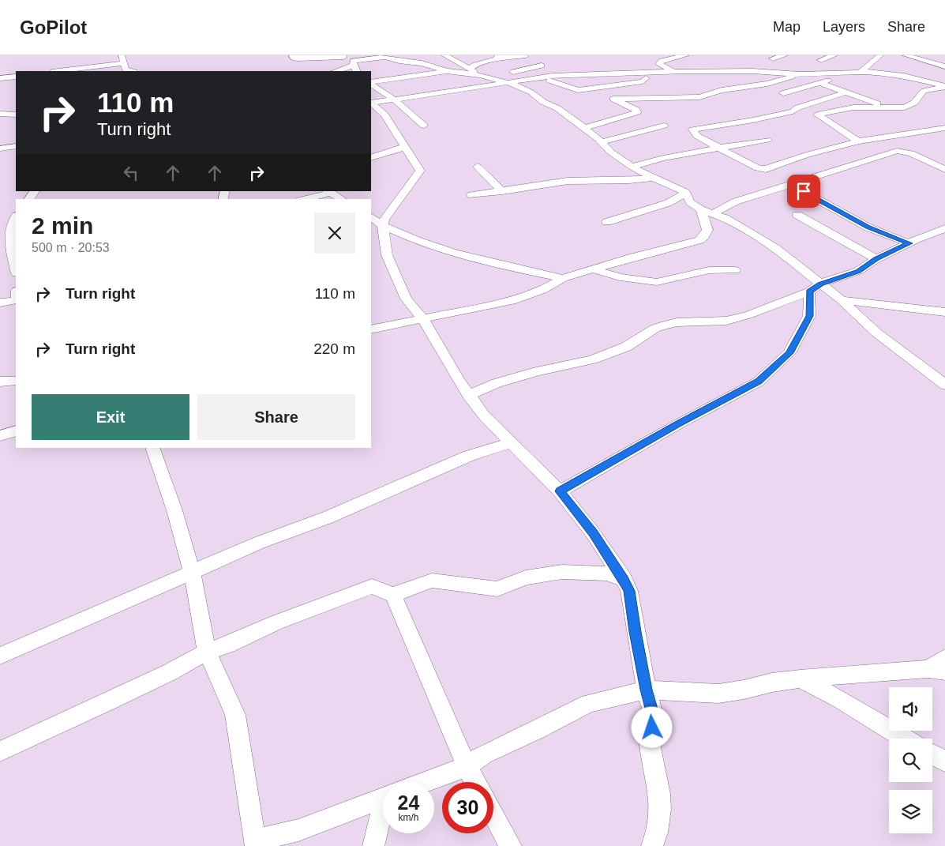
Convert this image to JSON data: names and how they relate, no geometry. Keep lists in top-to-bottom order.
{
  "page": {
    "header": "GoPilot",
    "nav": ["Map", "Layers", "Share"],
    "turn": ["110 m", "Turn right"],
    "heading": ["2 min", "500 m · 20:53"],
    "list": [
      {
        "name": "Turn right",
        "value": "110 m"
      },
      {
        "name": "Turn right",
        "value": "220 m"
      }
    ],
    "buttons": ["Exit", "Share"],
    "speed": "24 km/h",
    "limit": "30"
  }
}
